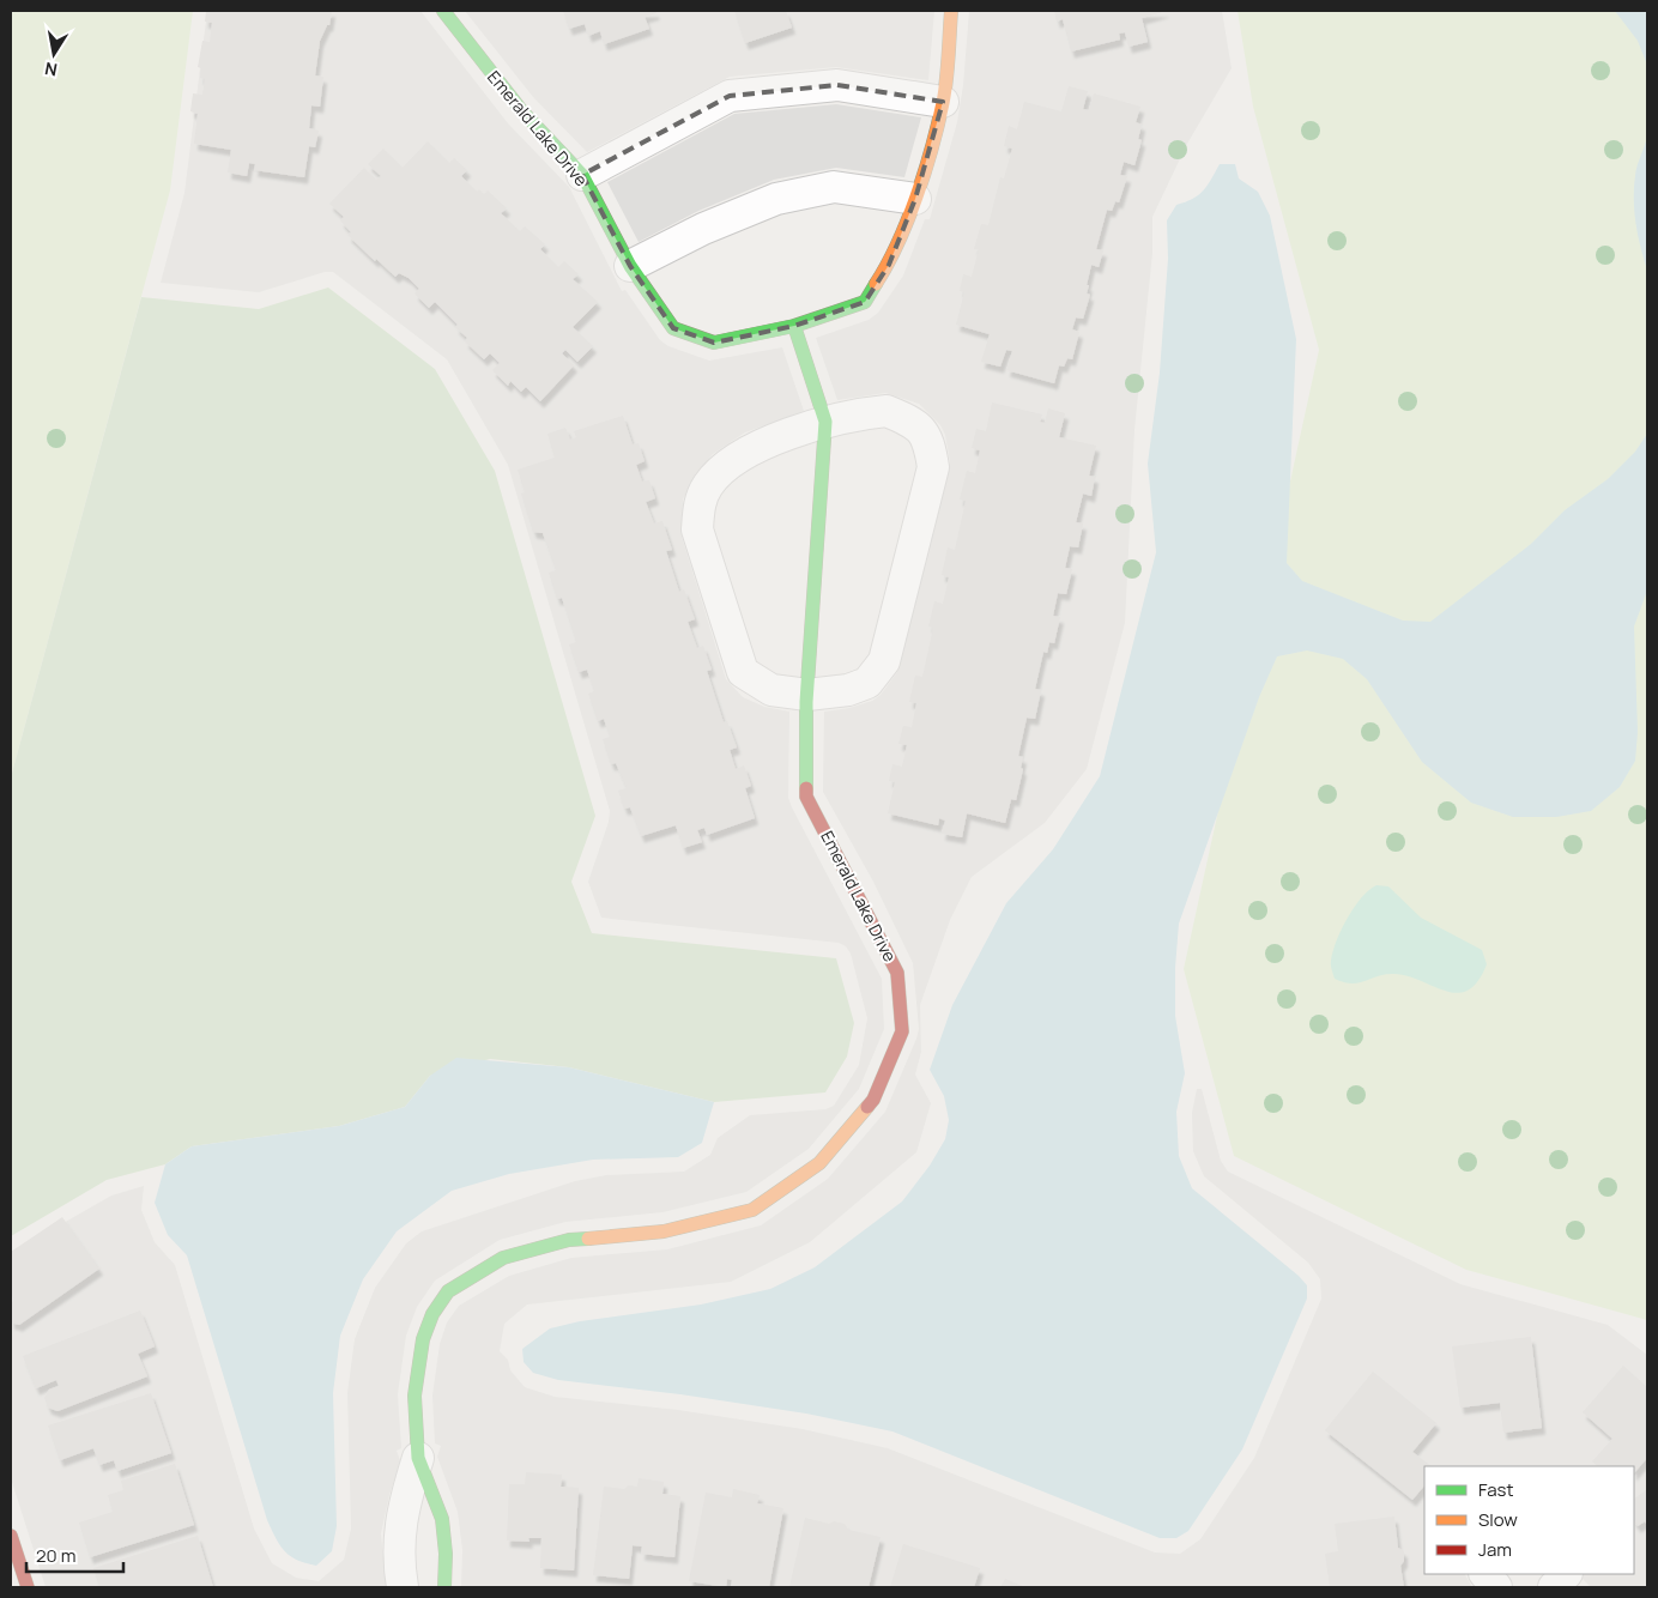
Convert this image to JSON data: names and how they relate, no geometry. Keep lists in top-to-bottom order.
{
  "streets": {
    "street": ["Emerald Lake Drive"]
  },
  "legend": ["Fast", "Slow", "Jam"],
  "scale_bar": "20 m",
  "north": "bottom"
}
